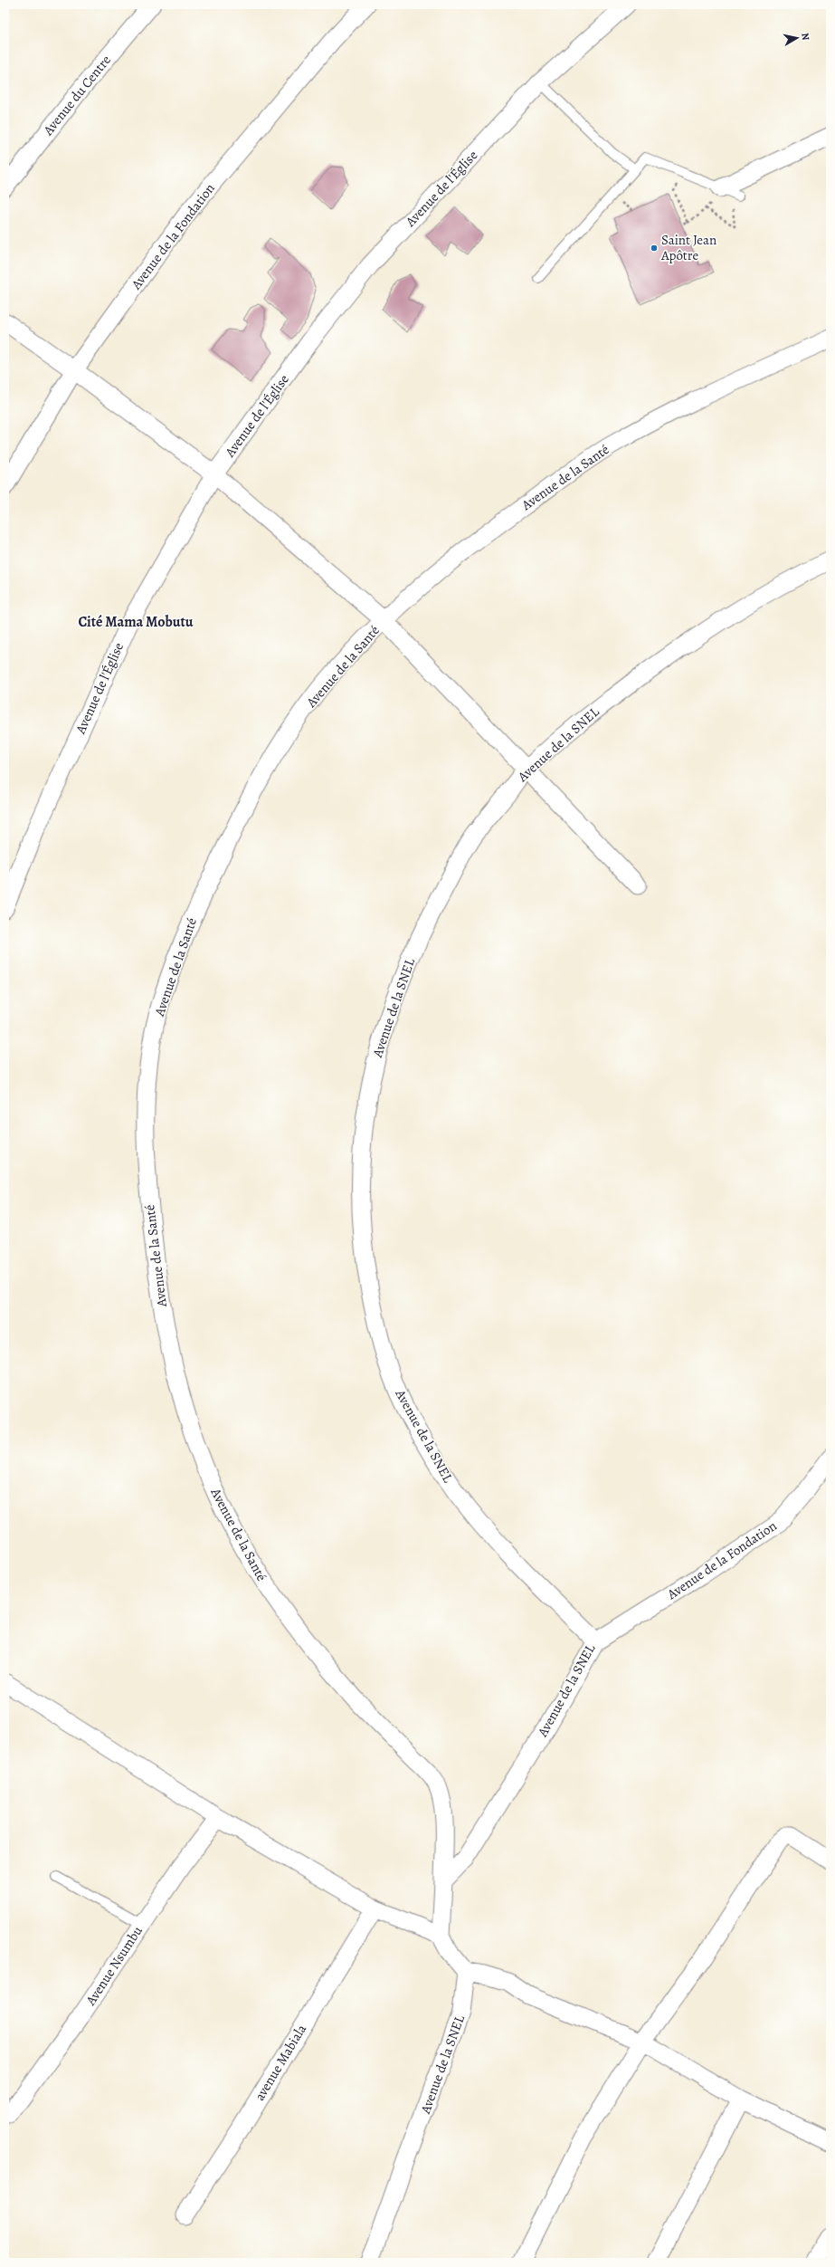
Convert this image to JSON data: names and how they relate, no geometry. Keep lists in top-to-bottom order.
{
  "streets": {
    "street": [
      "Avenue du Centre",
      "Avenue de l'Église",
      "Avenue de la Fondation",
      "Avenue de la Santé",
      "Avenue de la SNEL",
      "Avenue Nsumbu",
      "avenue Mabiala"
    ]
  },
  "crossings": [
    ["Avenue de la Fondation", "Avenue de la SNEL"],
    ["Avenue de la Santé", "Avenue de la SNEL"]
  ],
  "districts": ["Cité Mama Mobutu"],
  "places": ["Saint Jean Apôtre"],
  "north": "right"
}
